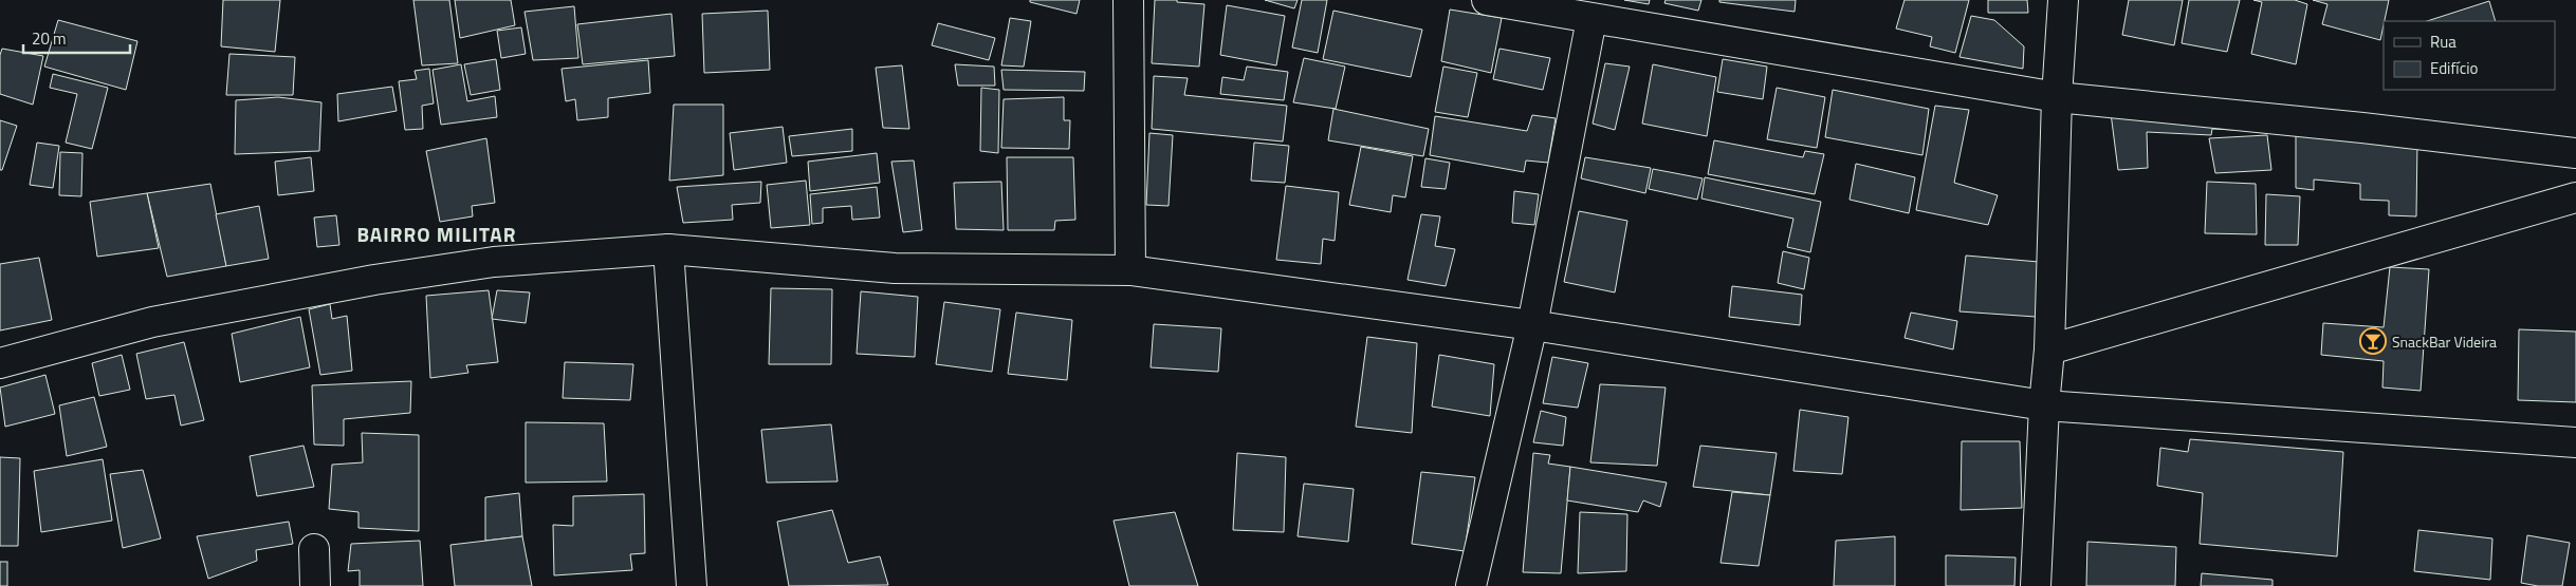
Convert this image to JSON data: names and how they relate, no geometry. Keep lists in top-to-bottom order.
{
  "districts": ["BAIRRO MILITAR"],
  "places": {
    "bar": ["SnackBar Videira"]
  },
  "legend": ["Rua", "Edifício"],
  "scale_bar": "20 m"
}
